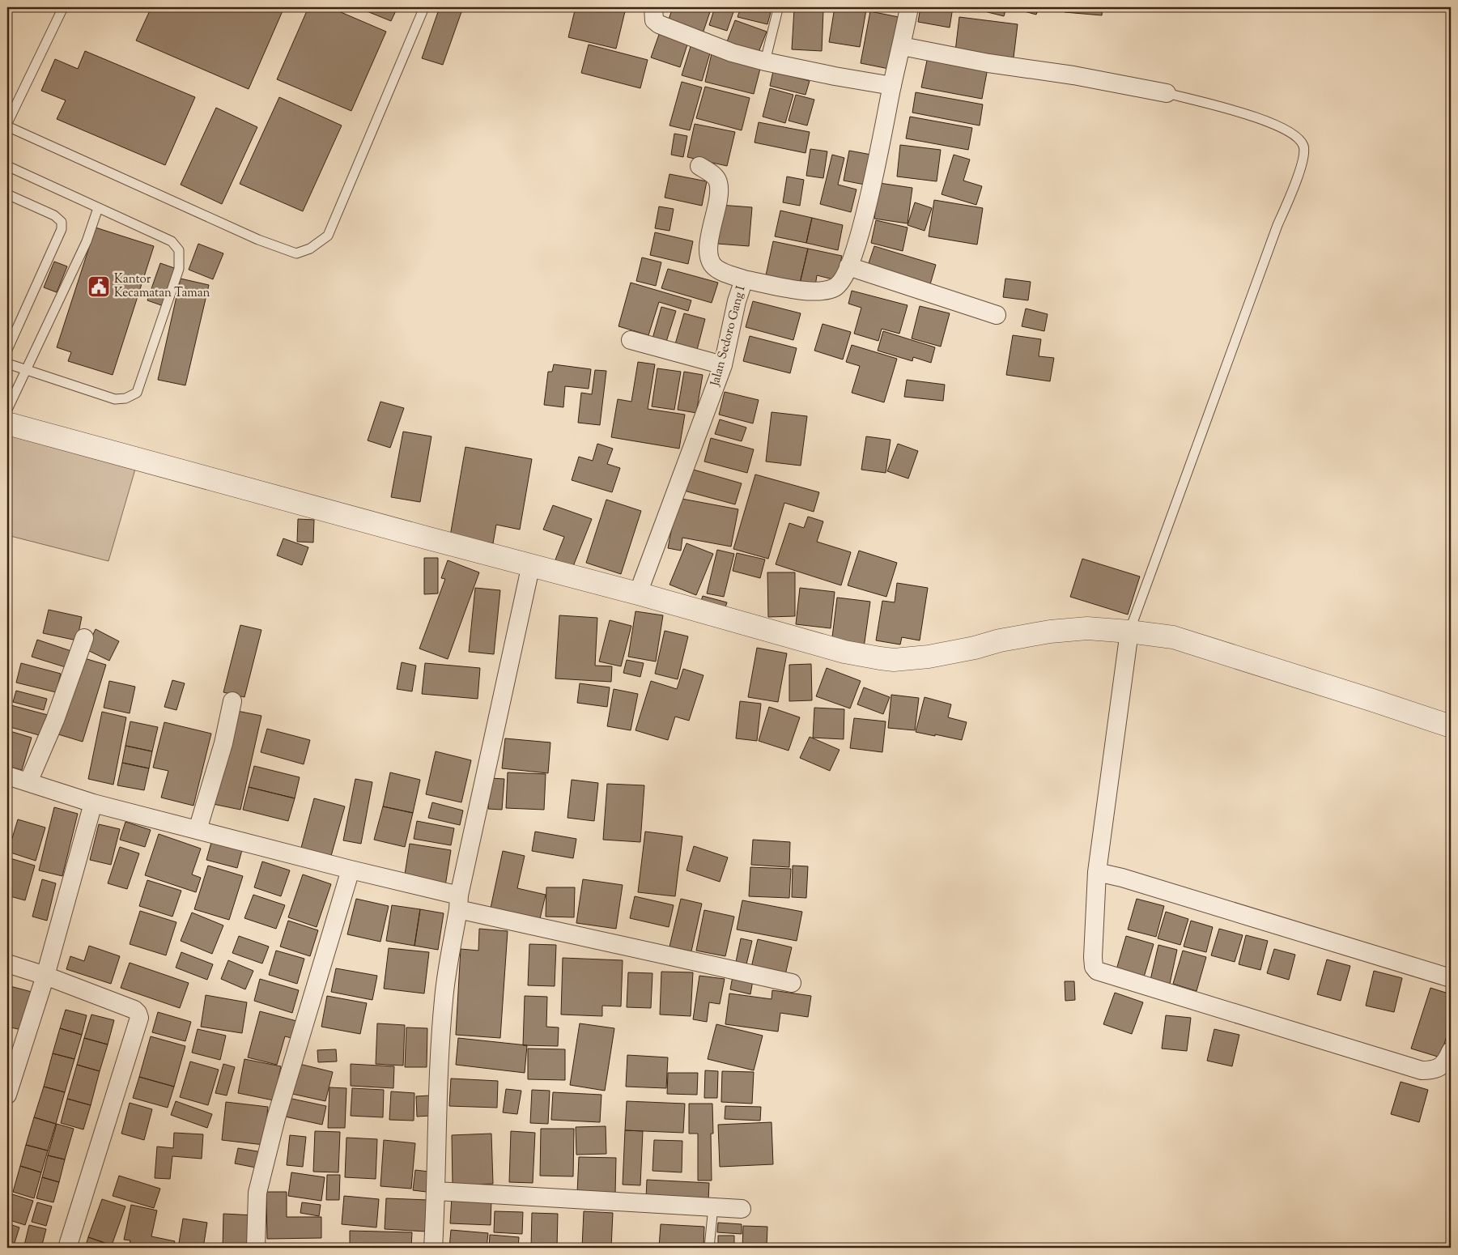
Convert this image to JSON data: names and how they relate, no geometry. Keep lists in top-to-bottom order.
{
  "streets": {
    "street": ["Jalan Sedoro Gang I"]
  },
  "places": {
    "public building": ["Kantor Kecamatan Taman"]
  }
}
